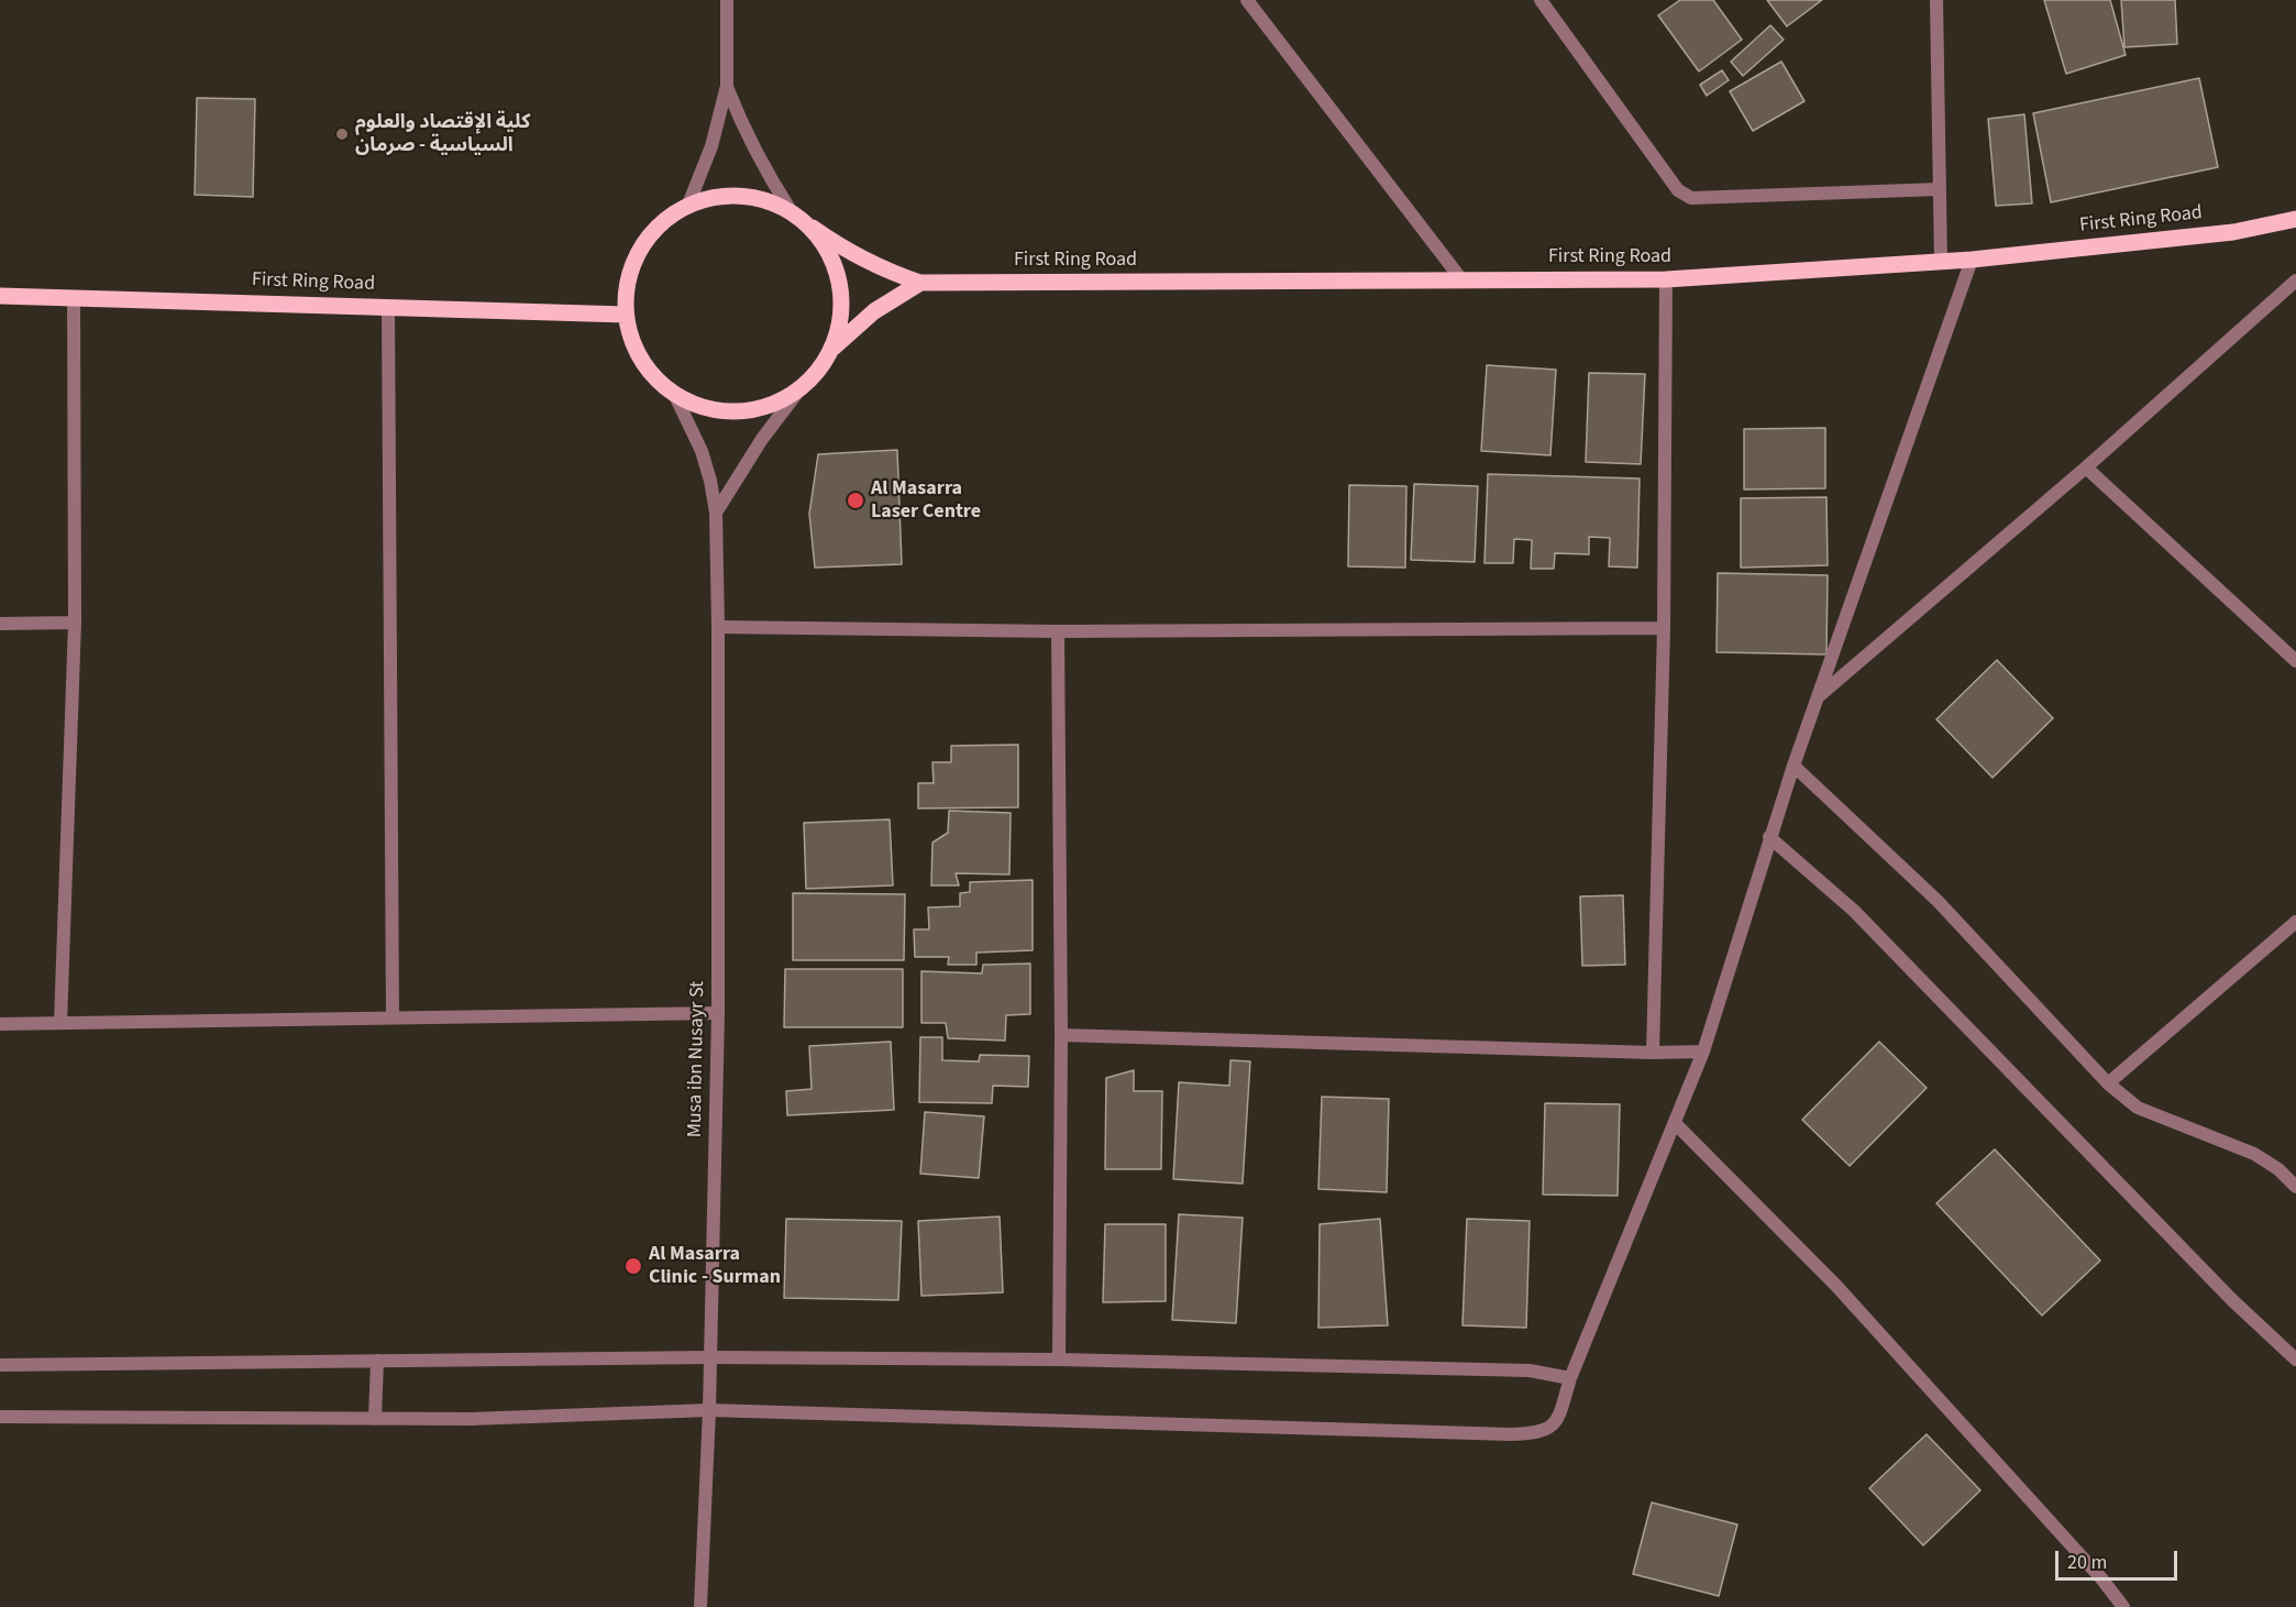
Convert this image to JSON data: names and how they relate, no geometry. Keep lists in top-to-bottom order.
{
  "streets": {
    "main road": ["First Ring Road"],
    "street": ["Musa ibn Nusayr St"]
  },
  "crossings": [
    ["First Ring Road", "Musa ibn Nusayr St"]
  ],
  "places": ["كلية الإقتصاد والعلوم السياسية - صرمان", "Al Masarra Laser Centre", "Al Masarra Clinic - Surman"],
  "scale_bar": "20 m"
}
